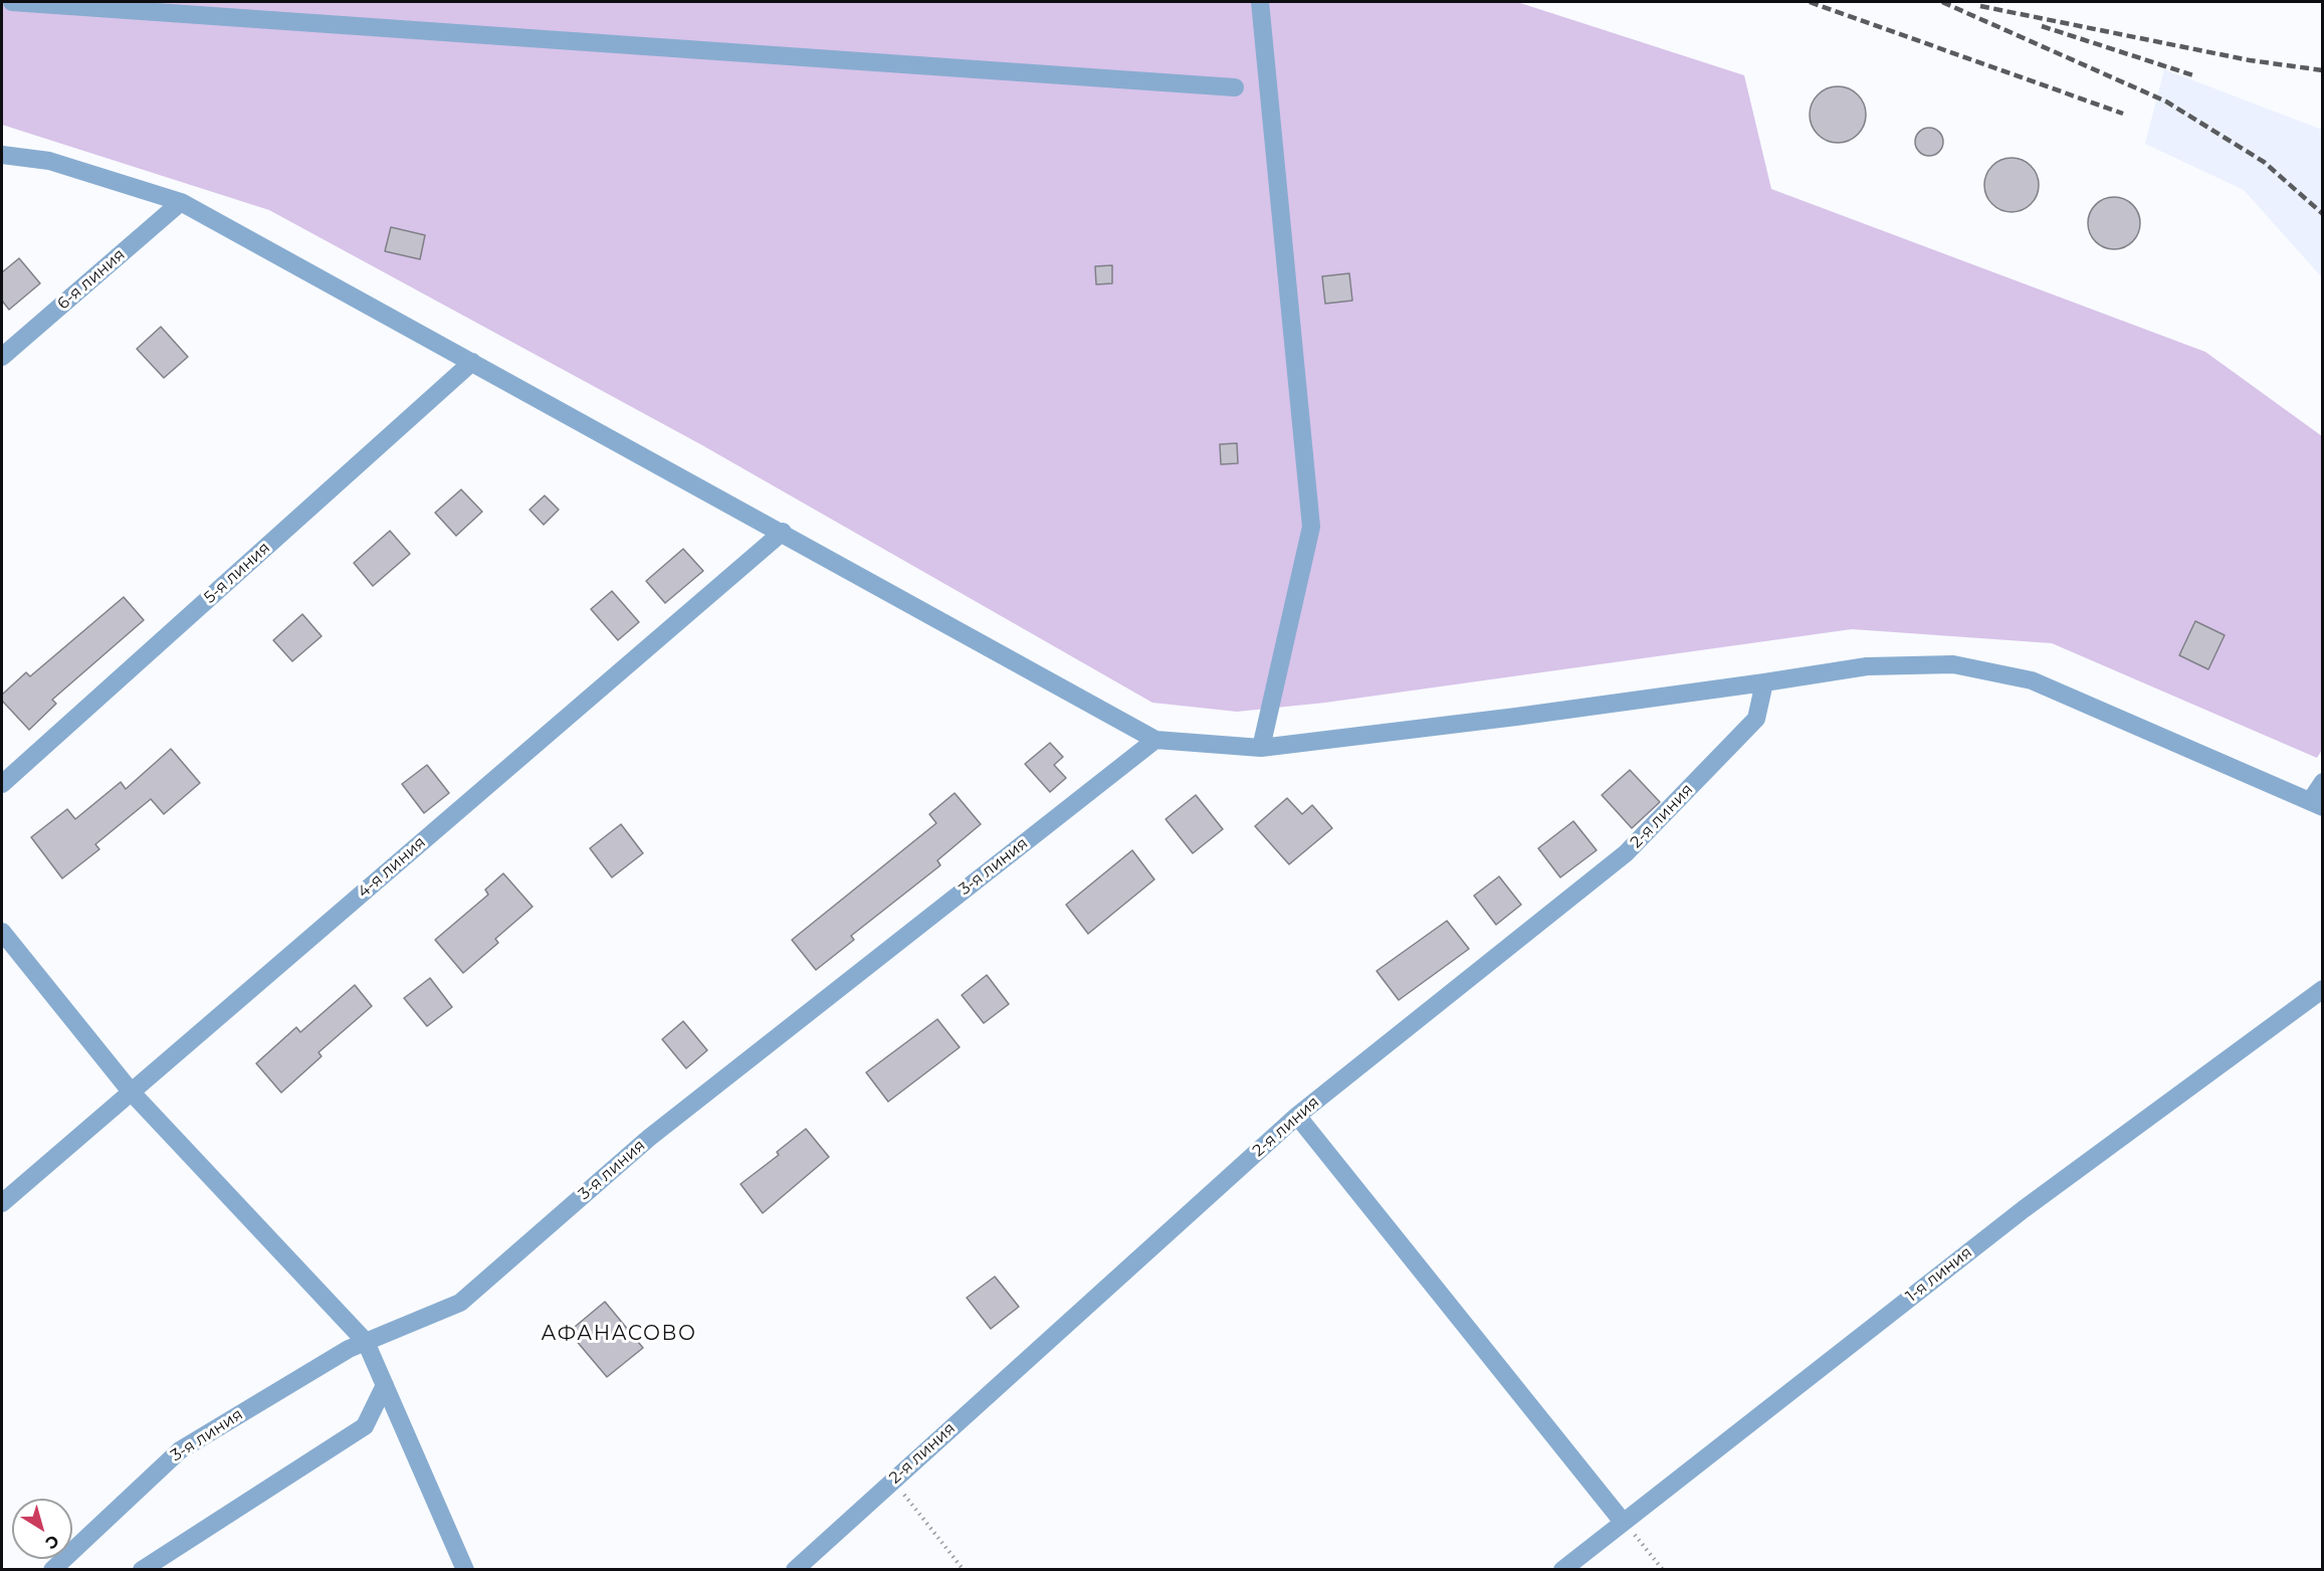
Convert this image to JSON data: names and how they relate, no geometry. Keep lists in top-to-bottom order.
{
  "streets": {
    "street": [
      "6-я линия",
      "5-я линия",
      "2-я линия",
      "3-я линия",
      "4-я линия",
      "1-я линия"
    ]
  },
  "districts": ["АФАНАСОВО"],
  "north": "bottom right"
}
